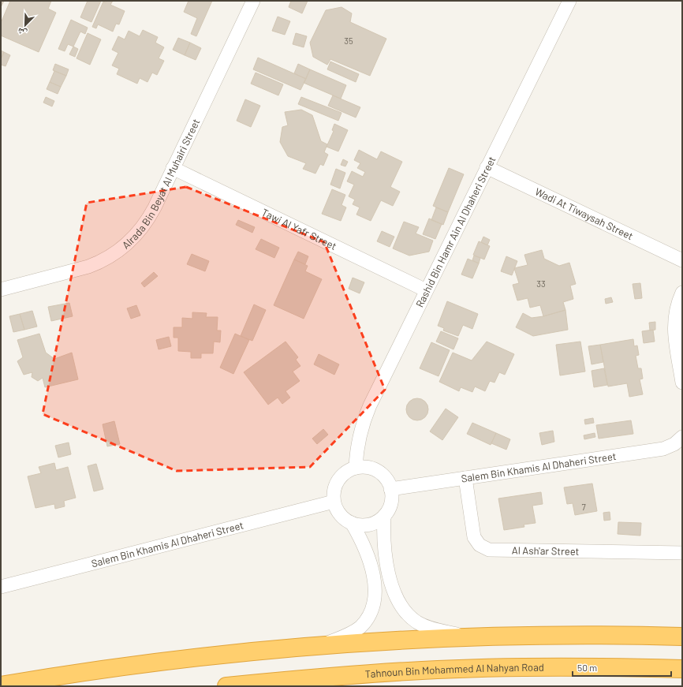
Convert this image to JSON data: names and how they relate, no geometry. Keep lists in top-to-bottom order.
{
  "streets": {
    "highway": ["Tahnoun Bin Mohammed Al Nahyan Road"],
    "street": [
      "Alrada Bin Beyat Al Muhairi Street",
      "Wadi At Tiwaysah Street",
      "Tawi Al Yafr Street",
      "Rashid Bin Hamr Ain Al Dhaheri Street",
      "Salem Bin Khamis Al Dhaheri Street",
      "Al Ash'ar Street"
    ]
  },
  "crossings": [
    ["Alrada Bin Beyat Al Muhairi Street", "Tawi Al Yafr Street"],
    ["Wadi At Tiwaysah Street", "Rashid Bin Hamr Ain Al Dhaheri Street"],
    ["Tawi Al Yafr Street", "Rashid Bin Hamr Ain Al Dhaheri Street"],
    ["Rashid Bin Hamr Ain Al Dhaheri Street", "Salem Bin Khamis Al Dhaheri Street"],
    ["Salem Bin Khamis Al Dhaheri Street", "Al Ash'ar Street"]
  ],
  "house_numbers": ["35", "33", "7"],
  "scale_bar": "50 m",
  "north": "bottom left"
}
